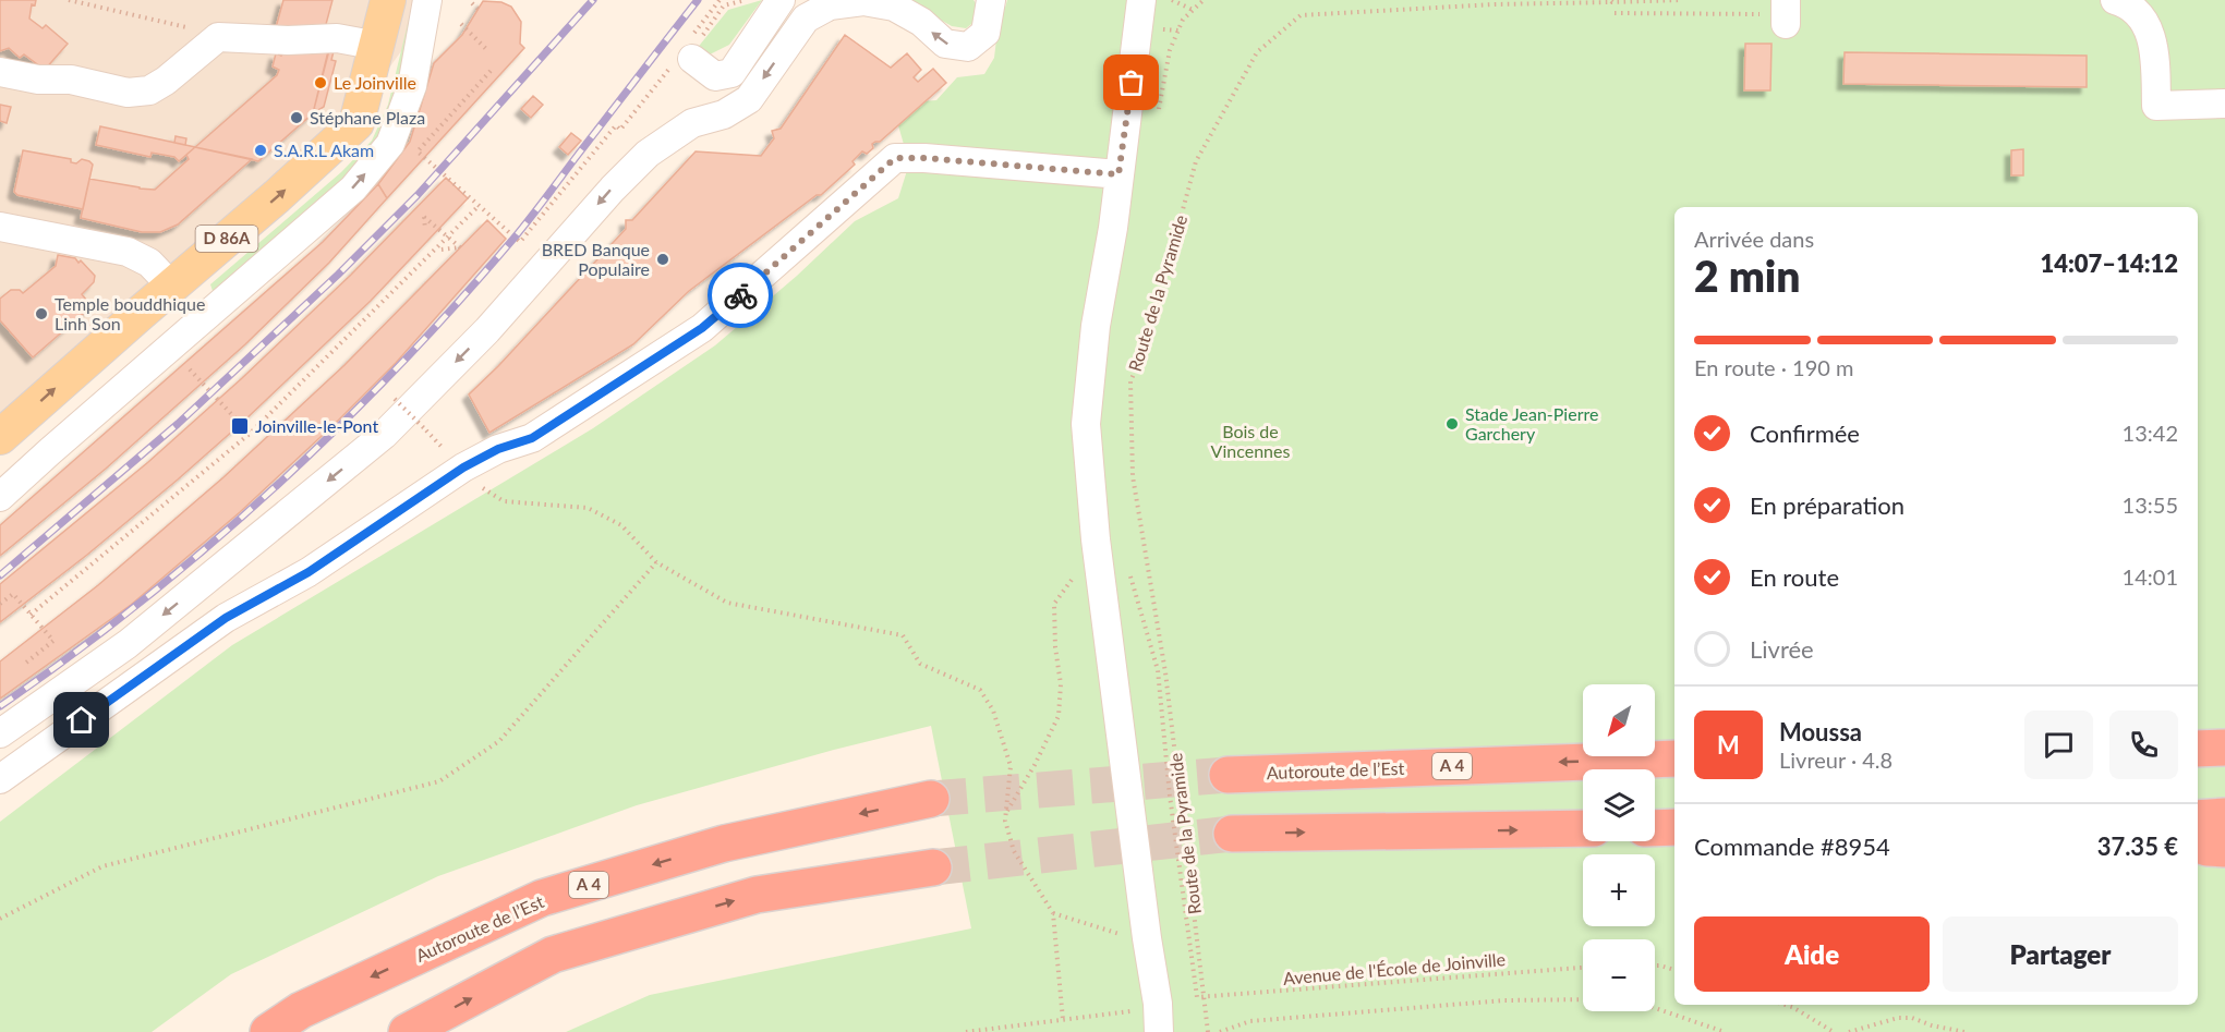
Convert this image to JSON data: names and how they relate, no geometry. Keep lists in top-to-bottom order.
{
  "streets": {
    "highway": ["A 4", "Autoroute de l’Est"],
    "main road": ["D 86A"],
    "path": ["Route de la Pyramide", "Avenue de l'École de Joinville"]
  },
  "crossings": [
    ["Route de la Pyramide", "Avenue de l'École de Joinville"]
  ],
  "parks": ["Bois de Vincennes"],
  "places": {
    "other": [
      "Le Joinville",
      "Stéphane Plaza",
      "S.A.R.L Akam",
      "BRED Banque Populaire",
      "Temple bouddhique Linh Son",
      "Stade Jean-Pierre Garchery"
    ],
    "transit": ["Joinville-le-Pont"]
  },
  "north": "bottom left",
  "page": {
    "heading": ["2 min", "Arrivée dans", "14:07–14:12"],
    "panel": [
      "Moussa",
      "Livreur · 4.8",
      "Commande #8954",
      "37.35 €"
    ],
    "bar": "En route · 190 m",
    "list": [
      ["Confirmée", "13:42"],
      ["En préparation", "13:55"],
      ["En route", "14:01"],
      "Livrée"
    ],
    "map_buttons": ["+", "−"],
    "round": "M",
    "buttons": ["Aide", "Partager"]
  }
}
